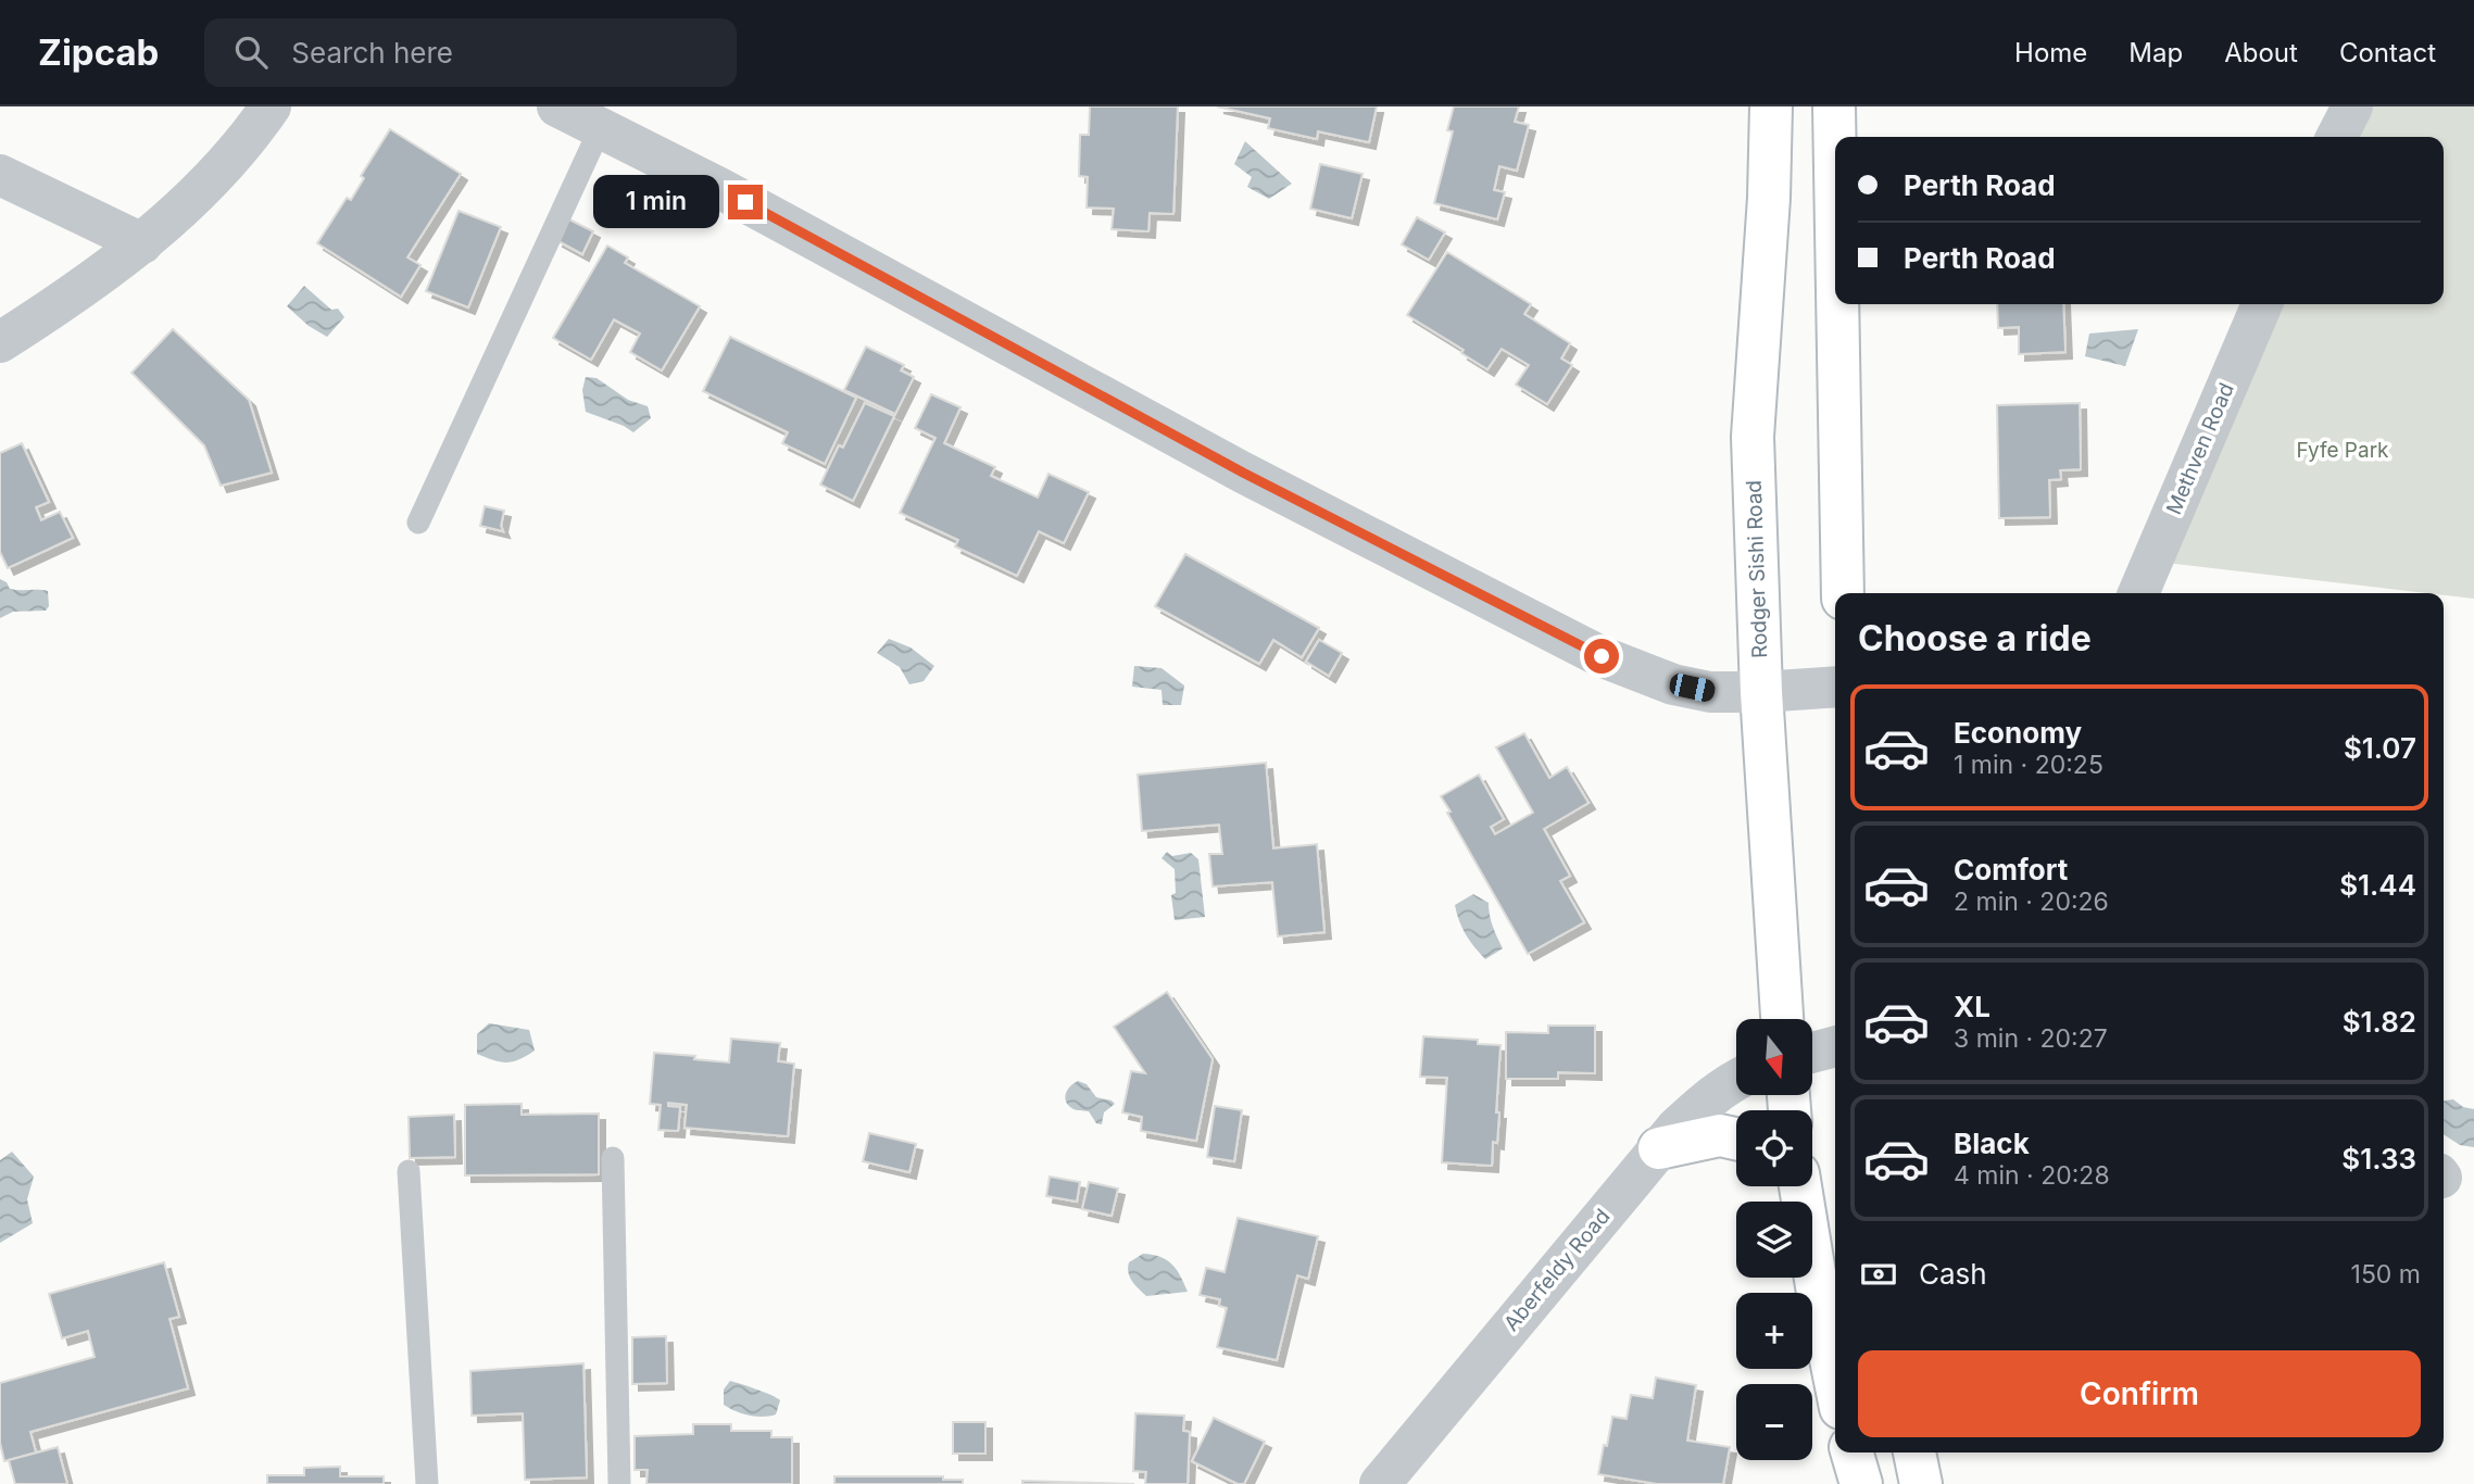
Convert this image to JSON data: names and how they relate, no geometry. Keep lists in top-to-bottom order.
{
  "streets": {
    "main road": ["Rodger Sishi Road"],
    "street": ["Methven Road", "Aberfeldy Road"]
  },
  "parks": ["Fyfe Park"],
  "north": "bottom",
  "page": {
    "header": "Zipcab",
    "search": "Search here",
    "nav": [
      "Home",
      "Map",
      "About",
      "Contact"
    ],
    "banner": ["Perth Road", "Perth Road"],
    "bubble": "1 min",
    "heading": "Choose a ride",
    "list": [
      {
        "name": "Economy",
        "note": "1 min · 20:25",
        "value": "$1.07"
      },
      {
        "name": "Comfort",
        "note": "2 min · 20:26",
        "value": "$1.44"
      },
      {
        "name": "XL",
        "note": "3 min · 20:27",
        "value": "$1.82"
      },
      {
        "name": "Black",
        "note": "4 min · 20:28",
        "value": "$1.33"
      }
    ],
    "map_buttons": ["+", "−"],
    "pay": ["Cash", "150 m"],
    "buttons": "Confirm"
  }
}
